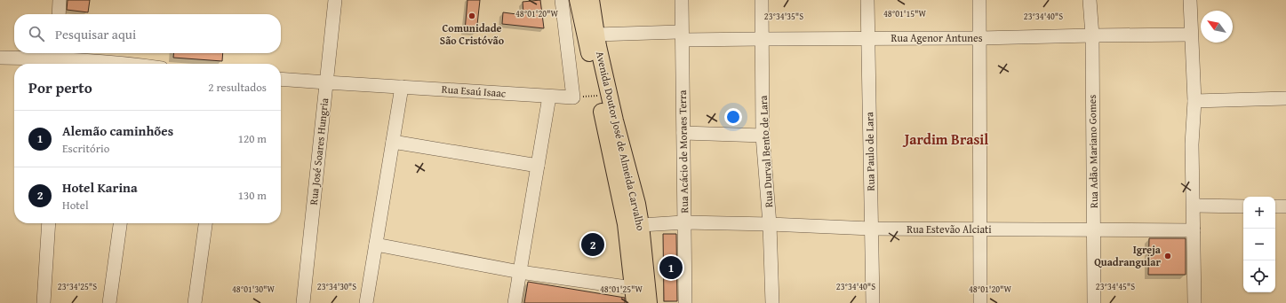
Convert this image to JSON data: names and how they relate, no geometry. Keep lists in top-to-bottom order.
{
  "streets": {
    "main road": ["Avenida Doutor José de Almeida Carvalho"],
    "street": [
      "Rua Agenor Antunes",
      "Rua Esaú Isaac",
      "Rua José Soares Hungria",
      "Rua Acácio de Moraes Terra",
      "Rua Durval Bento de Lara",
      "Rua Paulo de Lara",
      "Rua Adão Mariano Gomes",
      "Rua Estevão Alciati"
    ]
  },
  "crossings": [
    ["Rua Agenor Antunes", "Avenida Doutor José de Almeida Carvalho"],
    ["Rua Agenor Antunes", "Rua Acácio de Moraes Terra"],
    ["Rua Agenor Antunes", "Rua Durval Bento de Lara"],
    ["Rua Agenor Antunes", "Rua Paulo de Lara"],
    ["Rua Agenor Antunes", "Rua Adão Mariano Gomes"],
    ["Rua Esaú Isaac", "Rua José Soares Hungria"],
    ["Avenida Doutor José de Almeida Carvalho", "Rua Estevão Alciati"],
    ["Rua Acácio de Moraes Terra", "Rua Estevão Alciati"],
    ["Rua Durval Bento de Lara", "Rua Estevão Alciati"],
    ["Rua Paulo de Lara", "Rua Estevão Alciati"],
    ["Rua Adão Mariano Gomes", "Rua Estevão Alciati"]
  ],
  "districts": ["Jardim Brasil"],
  "places": ["Comunidade São Cristóvão", "Igreja Quadrangular"],
  "north": "top left",
  "page": {
    "search": "Pesquisar aqui",
    "heading": ["Por perto", "2 resultados"],
    "list": [
      {
        "mark": "1",
        "name": "Alemão caminhões",
        "note": "Escritório",
        "value": "120 m"
      },
      {
        "mark": "2",
        "name": "Hotel Karina",
        "note": "Hotel",
        "value": "130 m"
      }
    ],
    "map_buttons": ["+", "−"],
    "pins": ["2", "1"]
  },
  "coordinates": [
    "48°01'20\"W",
    "48°01'15\"W",
    "23°34'35\"S",
    "23°34'40\"S",
    "23°34'25\"S",
    "23°34'30\"S",
    "23°34'45\"S",
    "48°01'25\"W",
    "48°01'30\"W"
  ]
}
